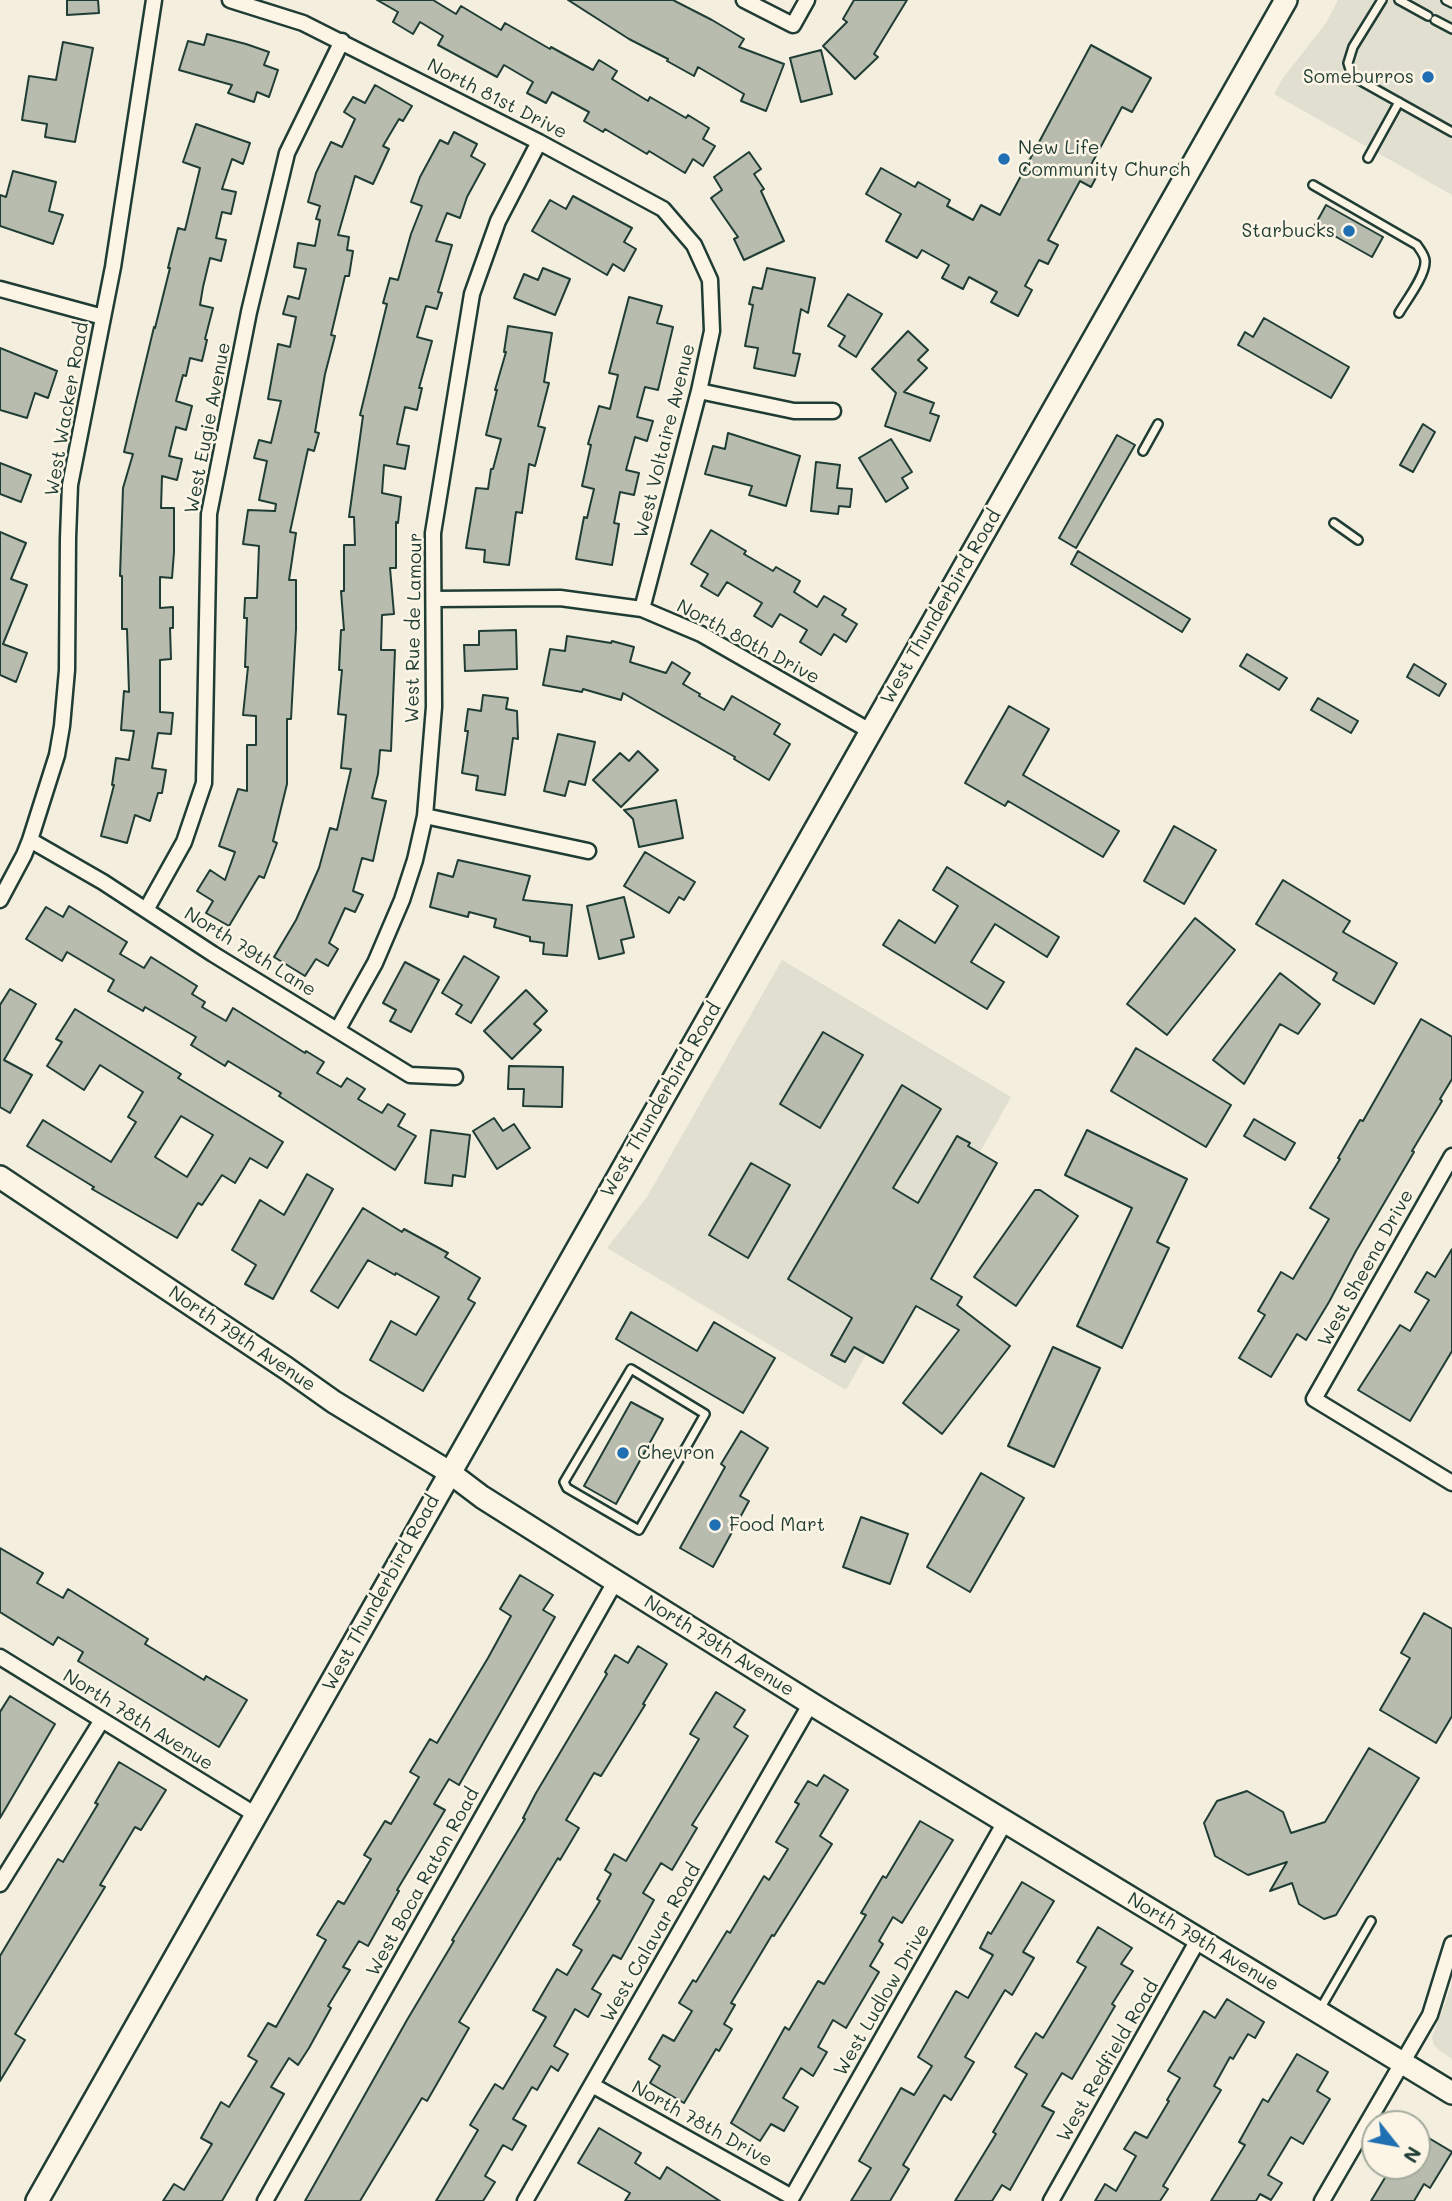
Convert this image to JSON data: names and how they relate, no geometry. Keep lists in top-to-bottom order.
{
  "streets": {
    "main road": ["West Thunderbird Road", "North 79th Avenue"],
    "street": [
      "North 81st Drive",
      "West Wacker Road",
      "West Eugie Avenue",
      "West Voltaire Avenue",
      "West Rue de Lamour",
      "North 80th Drive",
      "North 79th Lane",
      "West Sheena Drive",
      "North 78th Avenue",
      "West Boca Raton Road",
      "West Calavar Road",
      "West Ludlow Drive",
      "West Redfield Road",
      "North 78th Drive"
    ]
  },
  "crossings": [
    ["North 81st Drive", "West Eugie Avenue"],
    ["North 81st Drive", "West Voltaire Avenue"],
    ["North 81st Drive", "West Rue de Lamour"],
    ["West Wacker Road", "North 79th Lane"],
    ["West Eugie Avenue", "North 79th Lane"],
    ["West Voltaire Avenue", "North 80th Drive"],
    ["West Thunderbird Road", "North 80th Drive"],
    ["West Thunderbird Road", "North 79th Avenue"],
    ["West Thunderbird Road", "North 78th Avenue"],
    ["West Rue de Lamour", "North 80th Drive"],
    ["West Rue de Lamour", "North 79th Lane"],
    ["North 79th Avenue", "West Boca Raton Road"],
    ["North 79th Avenue", "West Calavar Road"],
    ["North 79th Avenue", "West Ludlow Drive"],
    ["North 79th Avenue", "West Redfield Road"],
    ["West Calavar Road", "North 78th Drive"],
    ["West Ludlow Drive", "North 78th Drive"]
  ],
  "places": [
    "Someburros",
    "New Life Community Church",
    "Starbucks",
    "Chevron",
    "Food Mart"
  ],
  "north": "bottom right"
}
